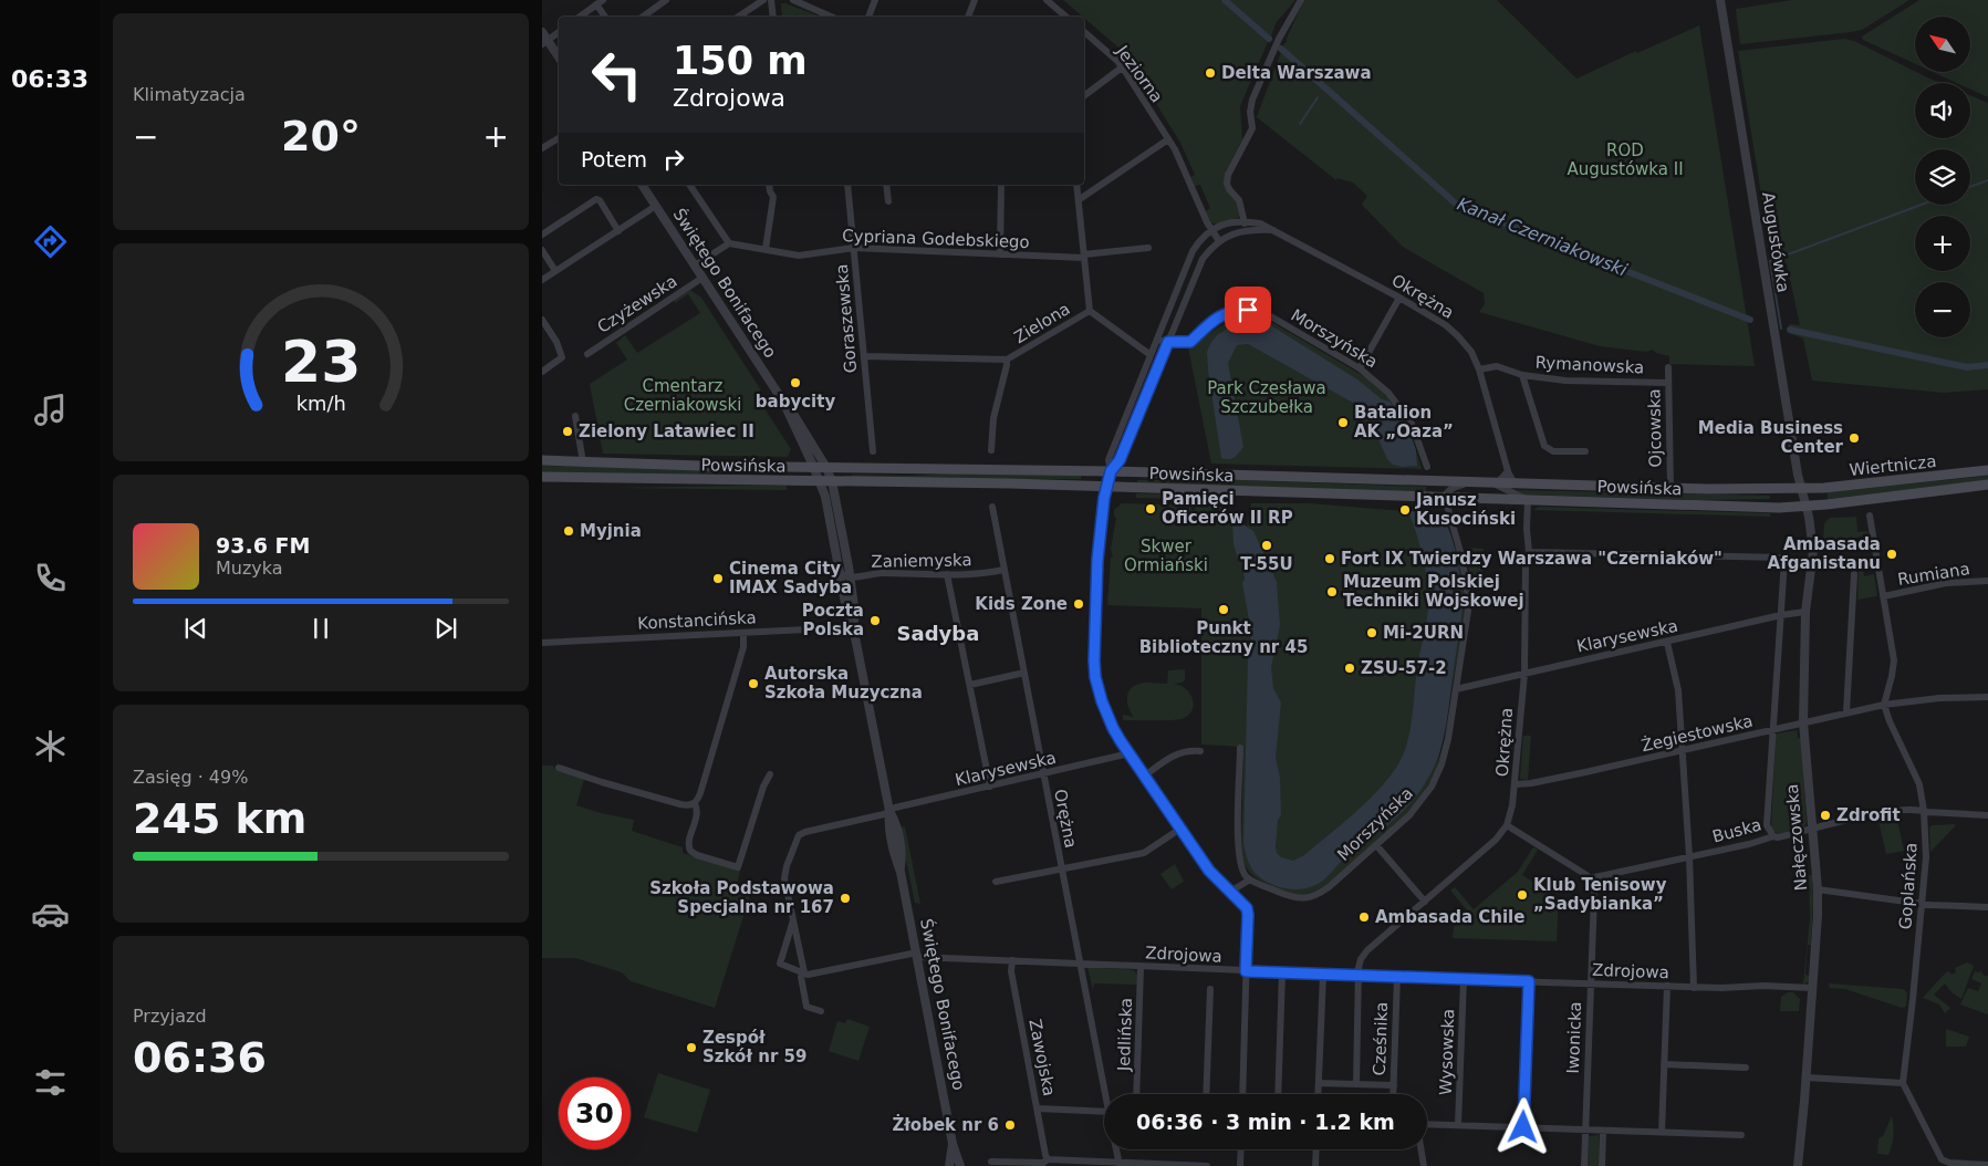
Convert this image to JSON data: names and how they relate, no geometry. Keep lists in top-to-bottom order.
{
  "streets": {
    "main road": ["Powsińska", "Wiertnicza"],
    "street": [
      "Jeziorna",
      "Cypriana Godebskiego",
      "Augustówka",
      "Świętego Bonifacego",
      "Okrężna",
      "Czyżewska",
      "Goraszewska",
      "Zielona",
      "Morszyńska",
      "Rymanowska",
      "Ojcowska",
      "Zaniemyska",
      "Rumiana",
      "Konstancińska",
      "Klarysewska",
      "Żegiestowska",
      "Orężna",
      "Buska",
      "Nałęczowska",
      "Goplańska",
      "Zdrojowa",
      "Jedlińska",
      "Iwonicka",
      "Cześnika",
      "Wysowska",
      "Zawojska"
    ]
  },
  "crossings": [
    ["Jeziorna", "Okrężna"],
    ["Cypriana Godebskiego", "Goraszewska"],
    ["Cypriana Godebskiego", "Zielona"],
    ["Augustówka", "Powsińska"],
    ["Augustówka", "Wiertnicza"],
    ["Augustówka", "Nałęczowska"],
    ["Świętego Bonifacego", "Czyżewska"],
    ["Świętego Bonifacego", "Powsińska"],
    ["Świętego Bonifacego", "Zaniemyska"],
    ["Świętego Bonifacego", "Konstancińska"],
    ["Świętego Bonifacego", "Klarysewska"],
    ["Świętego Bonifacego", "Zdrojowa"],
    ["Okrężna", "Morszyńska"],
    ["Okrężna", "Rymanowska"],
    ["Okrężna", "Powsińska"],
    ["Okrężna", "Klarysewska"],
    ["Okrężna", "Żegiestowska"],
    ["Okrężna", "Nałęczowska"],
    ["Okrężna", "Zdrojowa"],
    ["Morszyńska", "Powsińska"],
    ["Morszyńska", "Klarysewska"],
    ["Rymanowska", "Ojcowska"],
    ["Ojcowska", "Powsińska"],
    ["Powsińska", "Wiertnicza"],
    ["Powsińska", "Nałęczowska"],
    ["Wiertnicza", "Nałęczowska"],
    ["Zaniemyska", "Orężna"],
    ["Klarysewska", "Orężna"],
    ["Klarysewska", "Nałęczowska"],
    ["Żegiestowska", "Nałęczowska"],
    ["Żegiestowska", "Goplańska"],
    ["Orężna", "Zdrojowa"],
    ["Buska", "Nałęczowska"],
    ["Buska", "Goplańska"],
    ["Buska", "Iwonicka"],
    ["Nałęczowska", "Zdrojowa"],
    ["Zdrojowa", "Jedlińska"],
    ["Zdrojowa", "Iwonicka"],
    ["Zdrojowa", "Cześnika"],
    ["Zdrojowa", "Wysowska"],
    ["Zdrojowa", "Zawojska"]
  ],
  "districts": ["Sadyba"],
  "water": ["Kanał Czerniakowski"],
  "parks": [
    "ROD Augustówka II",
    "Cmentarz Czerniakowski",
    "Park Czesława Szczubełka",
    "Skwer Ormiański"
  ],
  "places": [
    "Delta Warszawa",
    "babycity",
    "Batalion AK „Oaza”",
    "Zielony Latawiec II",
    "Media Business Center",
    "Pamięci Oficerów II RP",
    "Janusz Kusociński",
    "Myjnia",
    "T-55U",
    "Ambasada Afganistanu",
    "Fort IX Twierdzy Warszawa \"Czerniaków\"",
    "Cinema City IMAX Sadyba",
    "Muzeum Polskiej Techniki Wojskowej",
    "Kids Zone",
    "Punkt Biblioteczny nr 45",
    "Poczta Polska",
    "Mi-2URN",
    "ZSU-57-2",
    "Autorska Szkoła Muzyczna",
    "Zdrofit",
    "Klub Tenisowy „Sadybianka”",
    "Szkoła Podstawowa Specjalna nr 167",
    "Ambasada Chile",
    "Zespół Szkół nr 59",
    "Żłobek nr 6"
  ],
  "north": "top left",
  "page": {
    "tabs": "06:33",
    "tile": [
      "Klimatyzacja",
      ["Zasięg · 49%", "245 km"],
      ["Przyjazd", "06:36"]
    ],
    "map_buttons": ["+", "−"],
    "turn": ["150 m", "Zdrojowa"],
    "heat": ["−", "20°", "+"],
    "then": "Potem",
    "song": ["93.6 FM", "Muzyka"],
    "limit": "30",
    "trip": "06:36 · 3 min · 1.2 km",
    "gauge": ["23", "km/h"]
  }
}
